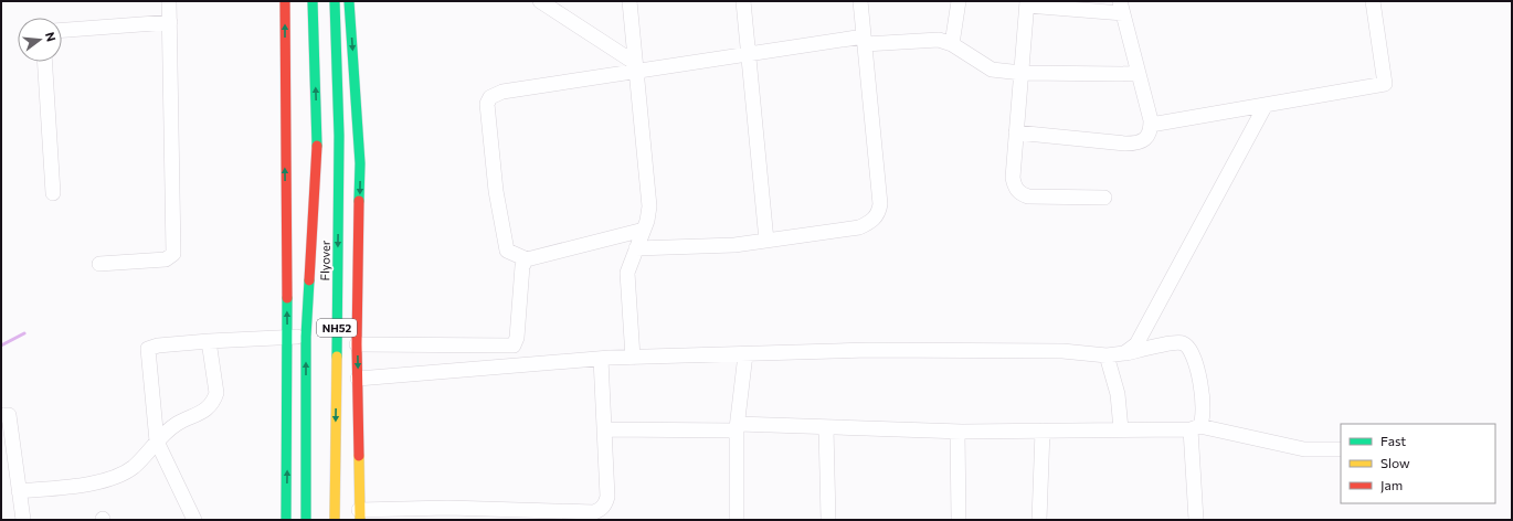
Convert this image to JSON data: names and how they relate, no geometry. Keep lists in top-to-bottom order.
{
  "streets": {
    "main road": ["Flyover", "NH52"]
  },
  "crossings": [
    ["Flyover", "NH52"]
  ],
  "legend": ["Fast", "Slow", "Jam"],
  "north": "right"
}
